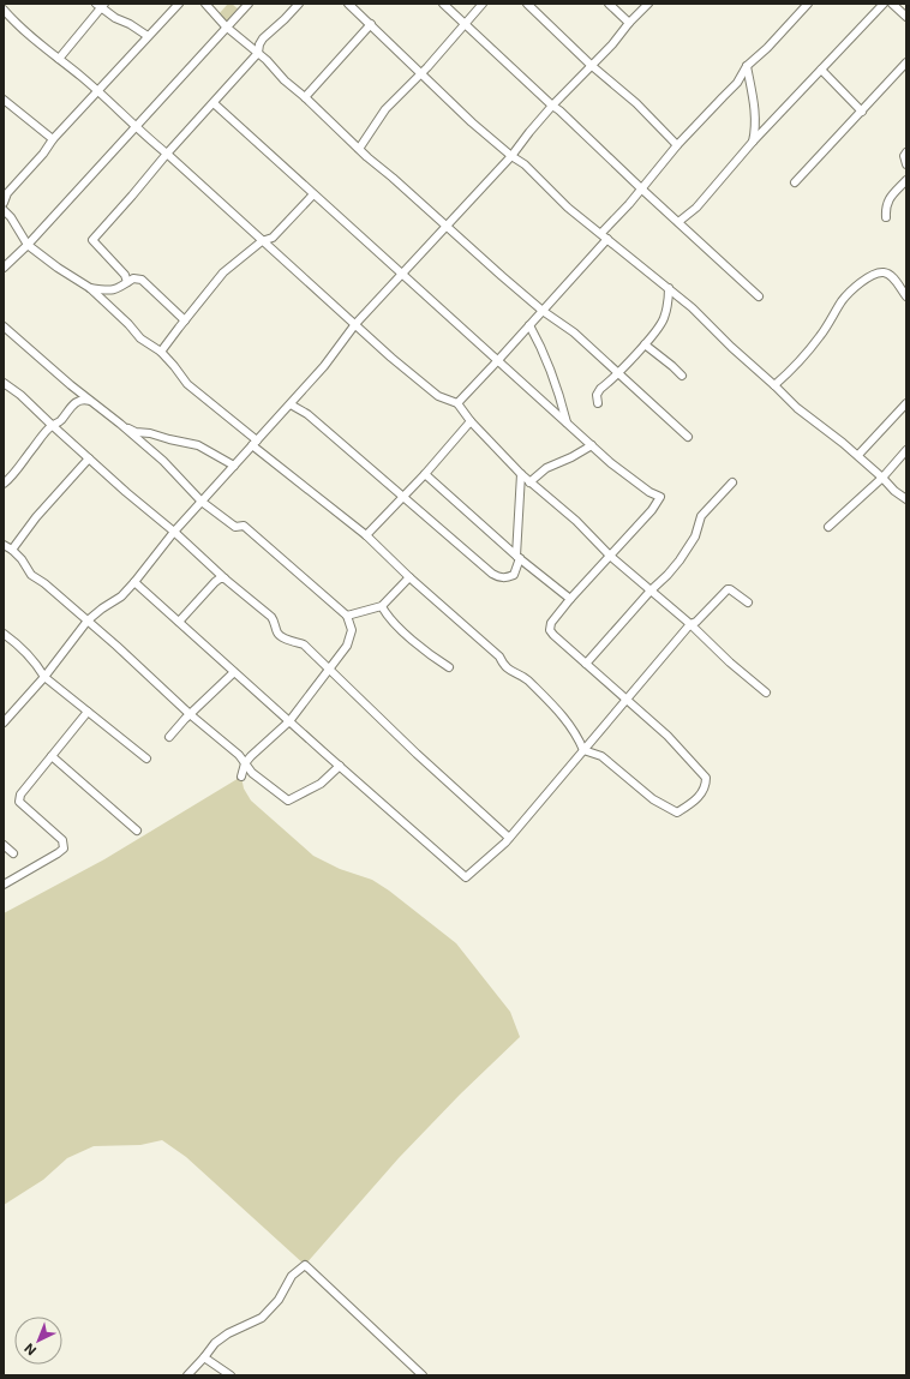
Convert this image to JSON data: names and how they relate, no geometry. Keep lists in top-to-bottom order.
{
  "north": "bottom left"
}
